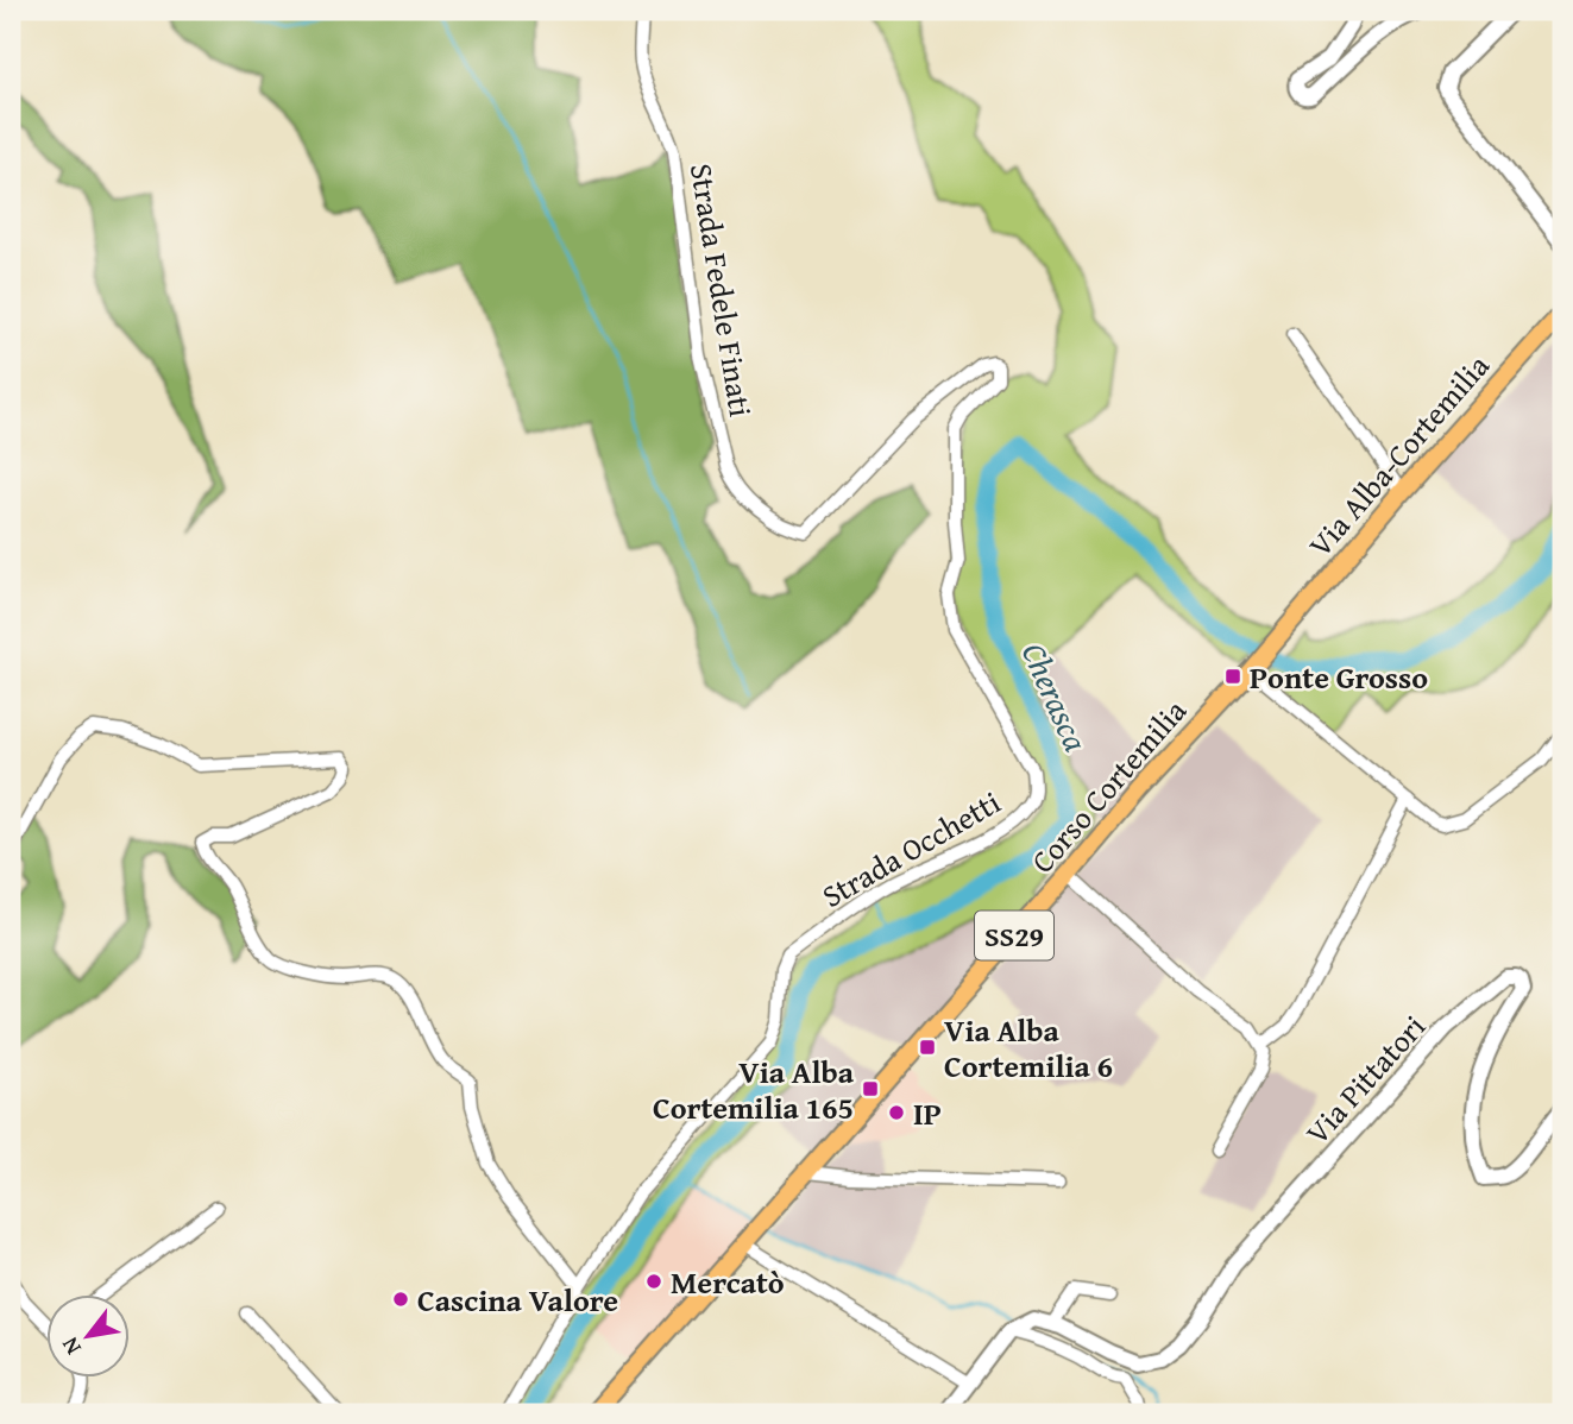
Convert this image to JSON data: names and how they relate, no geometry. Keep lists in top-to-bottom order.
{
  "streets": {
    "main road": ["Via Alba-Cortemilia", "Corso Cortemilia", "SS29"],
    "street": ["Strada Fedele Finati", "Strada Occhetti", "Via Pittatori"]
  },
  "crossings": [
    ["Strada Fedele Finati", "Strada Occhetti"],
    ["Via Alba-Cortemilia", "Corso Cortemilia"]
  ],
  "water": ["Cherasca"],
  "places": {
    "transit": ["Ponte Grosso", "Via Alba Cortemilia 6", "Via Alba Cortemilia 165"],
    "other": ["IP", "Mercatò", "Cascina Valore"]
  },
  "north": "bottom left"
}
